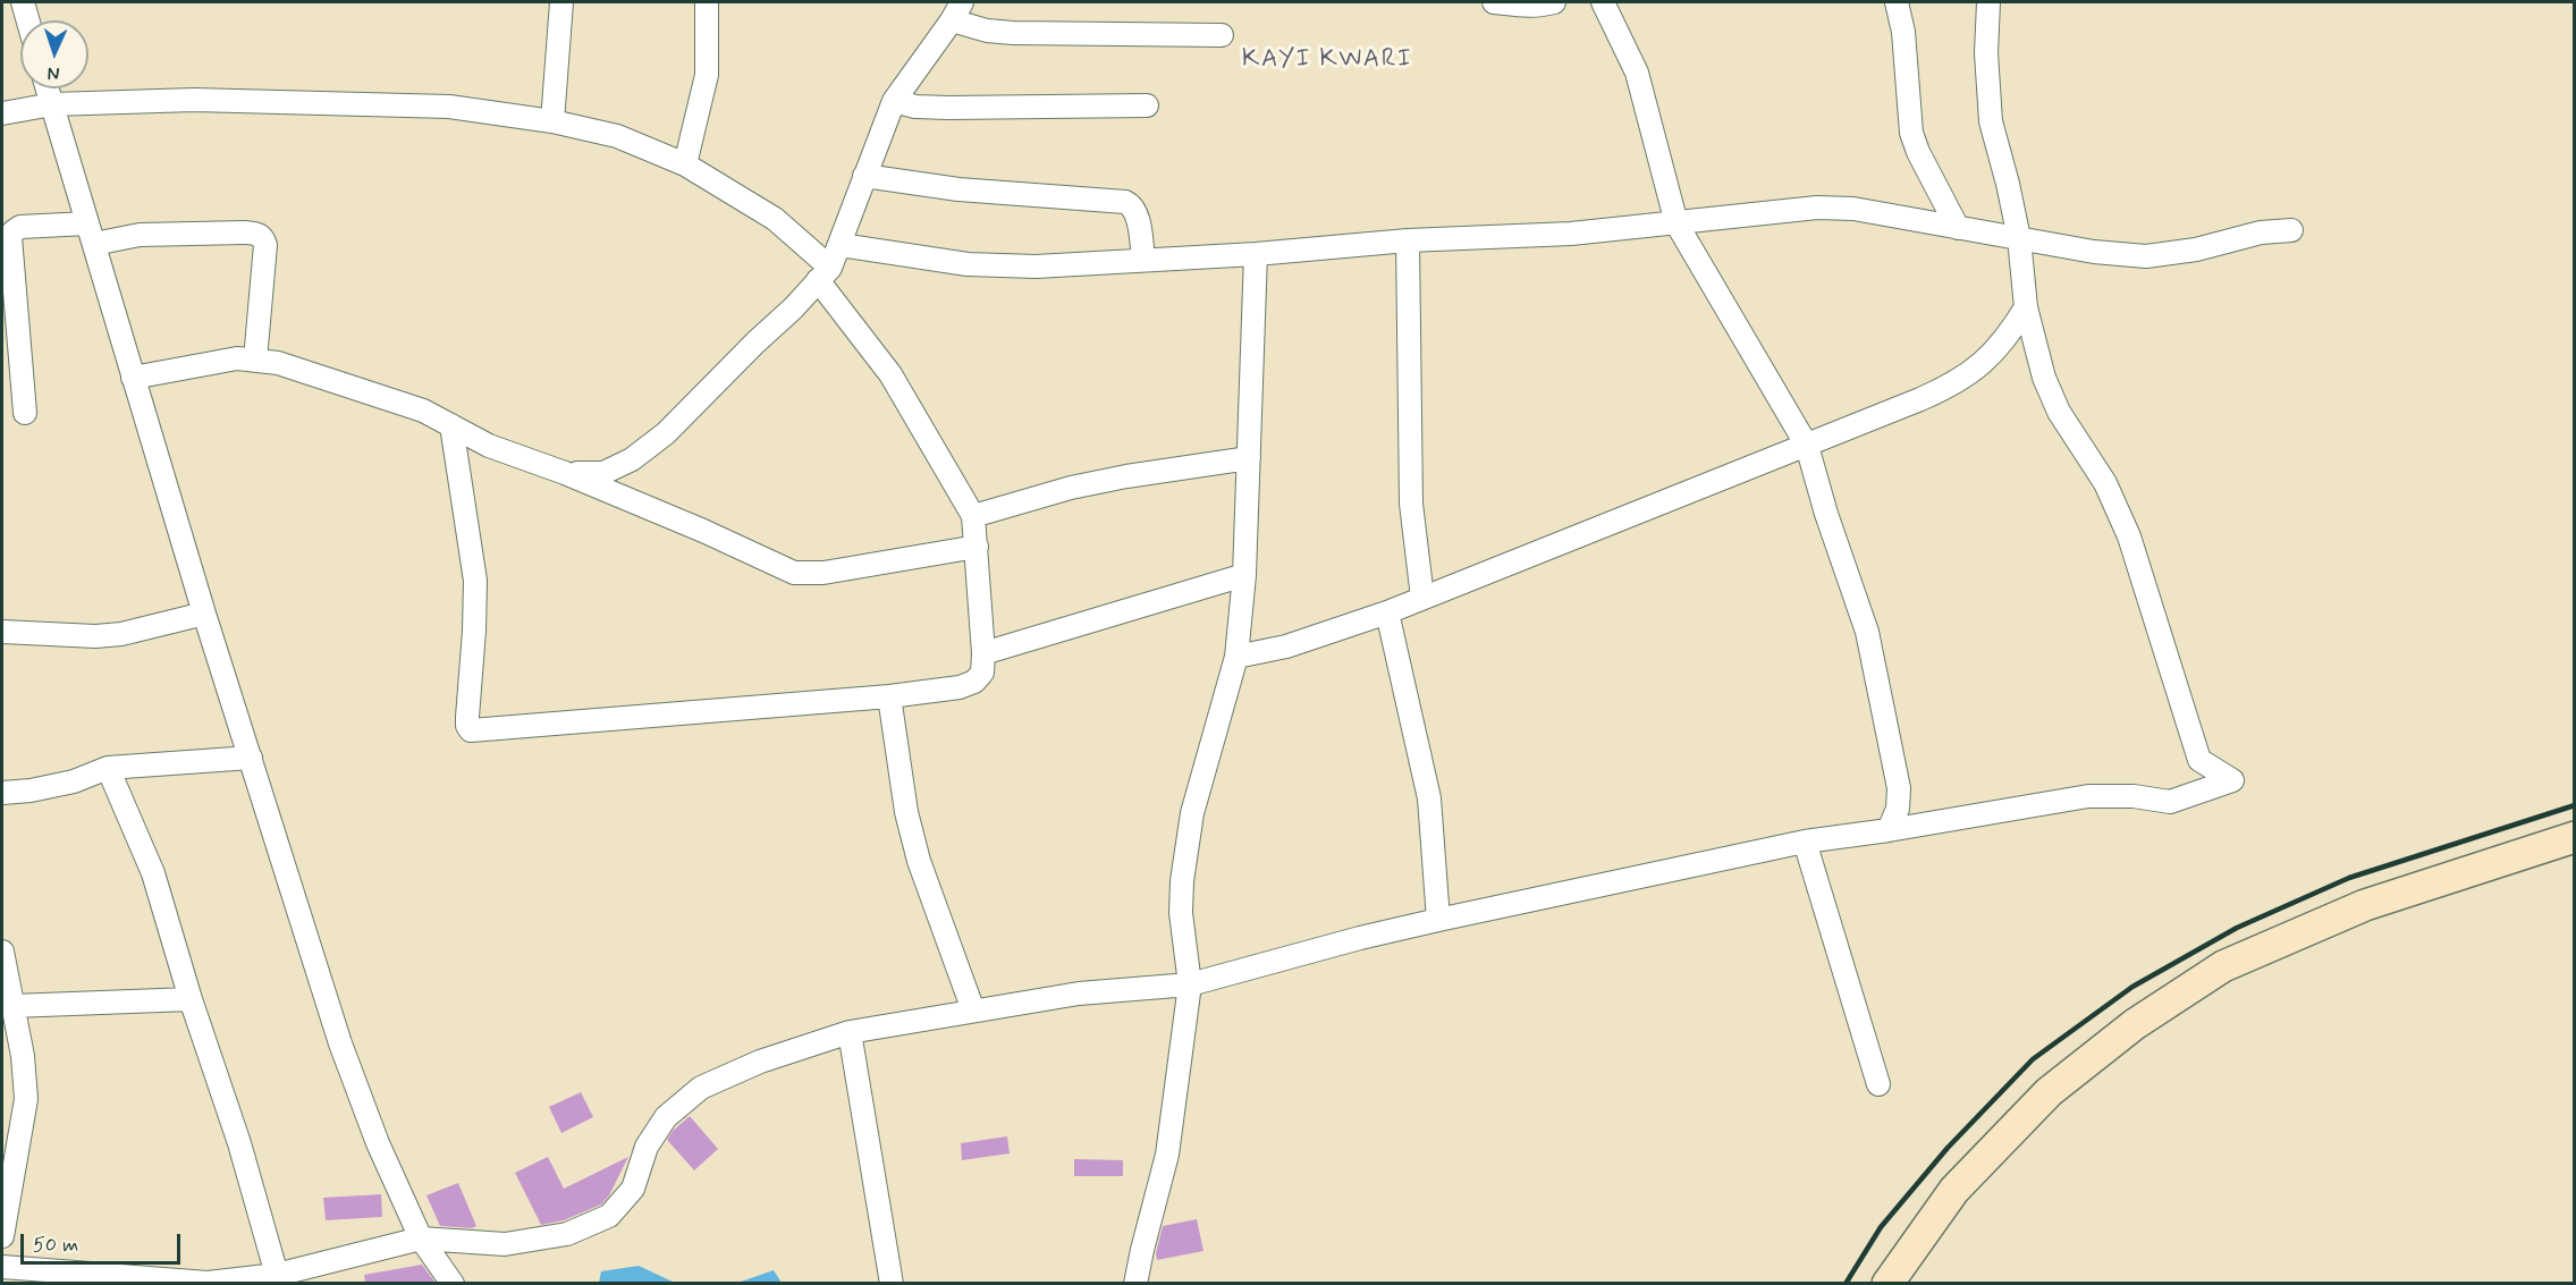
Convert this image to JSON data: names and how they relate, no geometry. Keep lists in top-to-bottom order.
{
  "districts": ["KAYI KWARI"],
  "scale_bar": "50 m",
  "north": "bottom"
}
